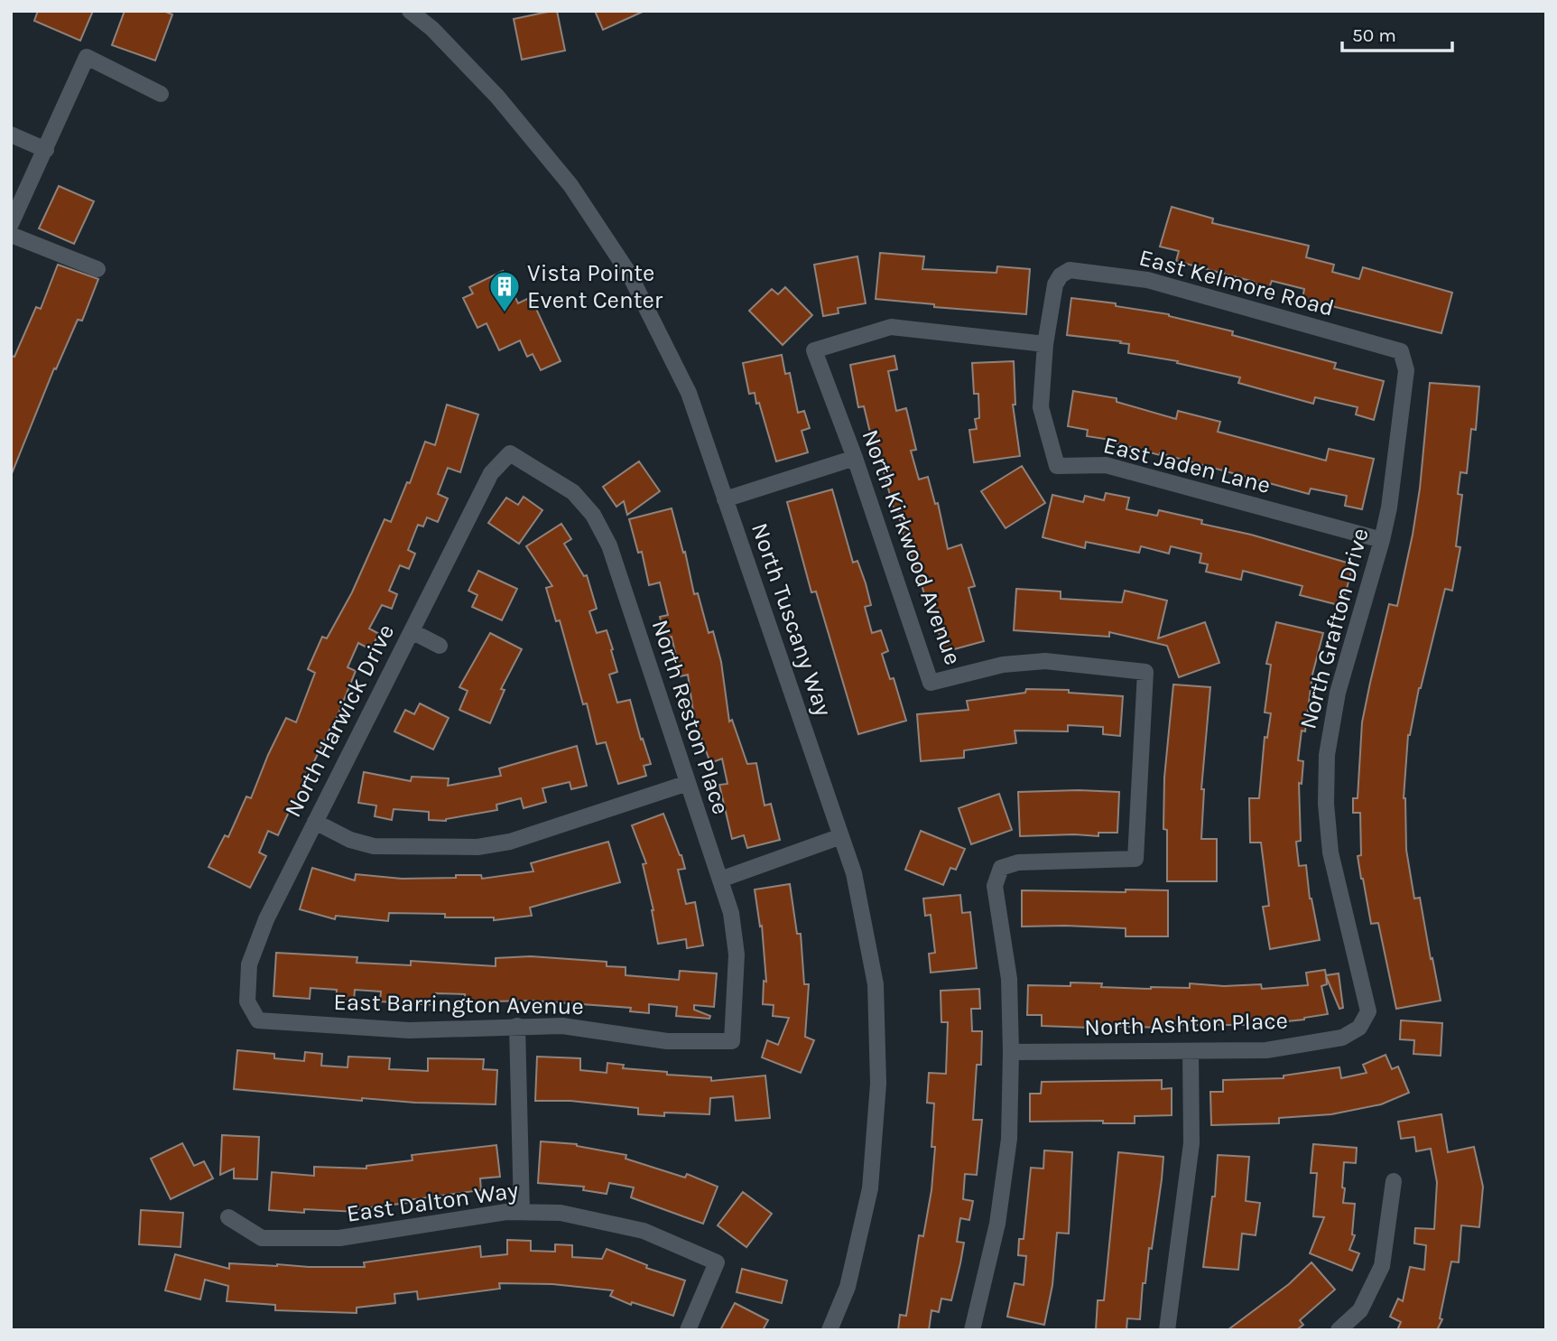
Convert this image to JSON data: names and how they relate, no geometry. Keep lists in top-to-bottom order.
{
  "streets": {
    "street": [
      "East Kelmore Road",
      "East Jaden Lane",
      "North Kirkwood Avenue",
      "North Tuscany Way",
      "North Grafton Drive",
      "North Reston Place",
      "North Harwick Drive",
      "East Barrington Avenue",
      "North Ashton Place",
      "East Dalton Way"
    ]
  },
  "crossings": [
    ["East Kelmore Road", "East Jaden Lane"],
    ["East Kelmore Road", "North Grafton Drive"],
    ["East Jaden Lane", "North Kirkwood Avenue"],
    ["East Jaden Lane", "North Grafton Drive"],
    ["North Kirkwood Avenue", "North Ashton Place"],
    ["North Grafton Drive", "North Ashton Place"],
    ["North Reston Place", "North Harwick Drive"],
    ["North Reston Place", "East Barrington Avenue"],
    ["North Harwick Drive", "East Barrington Avenue"]
  ],
  "places": {
    "building": ["Vista Pointe Event Center"]
  },
  "scale_bar": "50 m"
}
